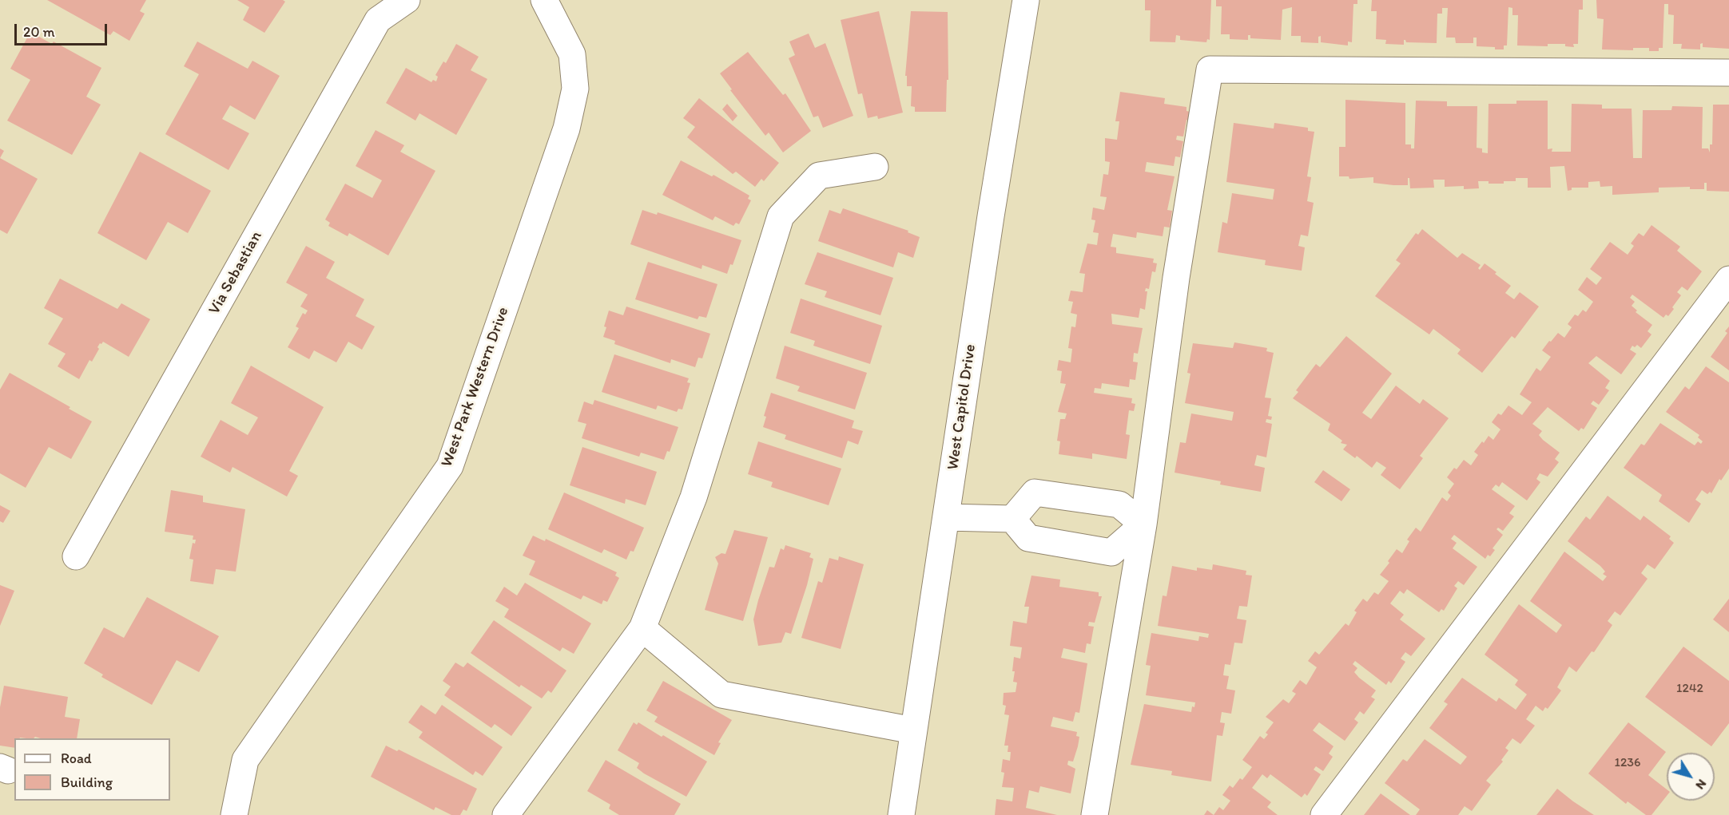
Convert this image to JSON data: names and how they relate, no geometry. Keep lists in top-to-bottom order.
{
  "streets": {
    "street": ["Via Sebastian", "West Park Western Drive", "West Capitol Drive"]
  },
  "house_numbers": ["1242", "1236"],
  "legend": ["Road", "Building"],
  "scale_bar": "20 m",
  "north": "bottom right"
}
